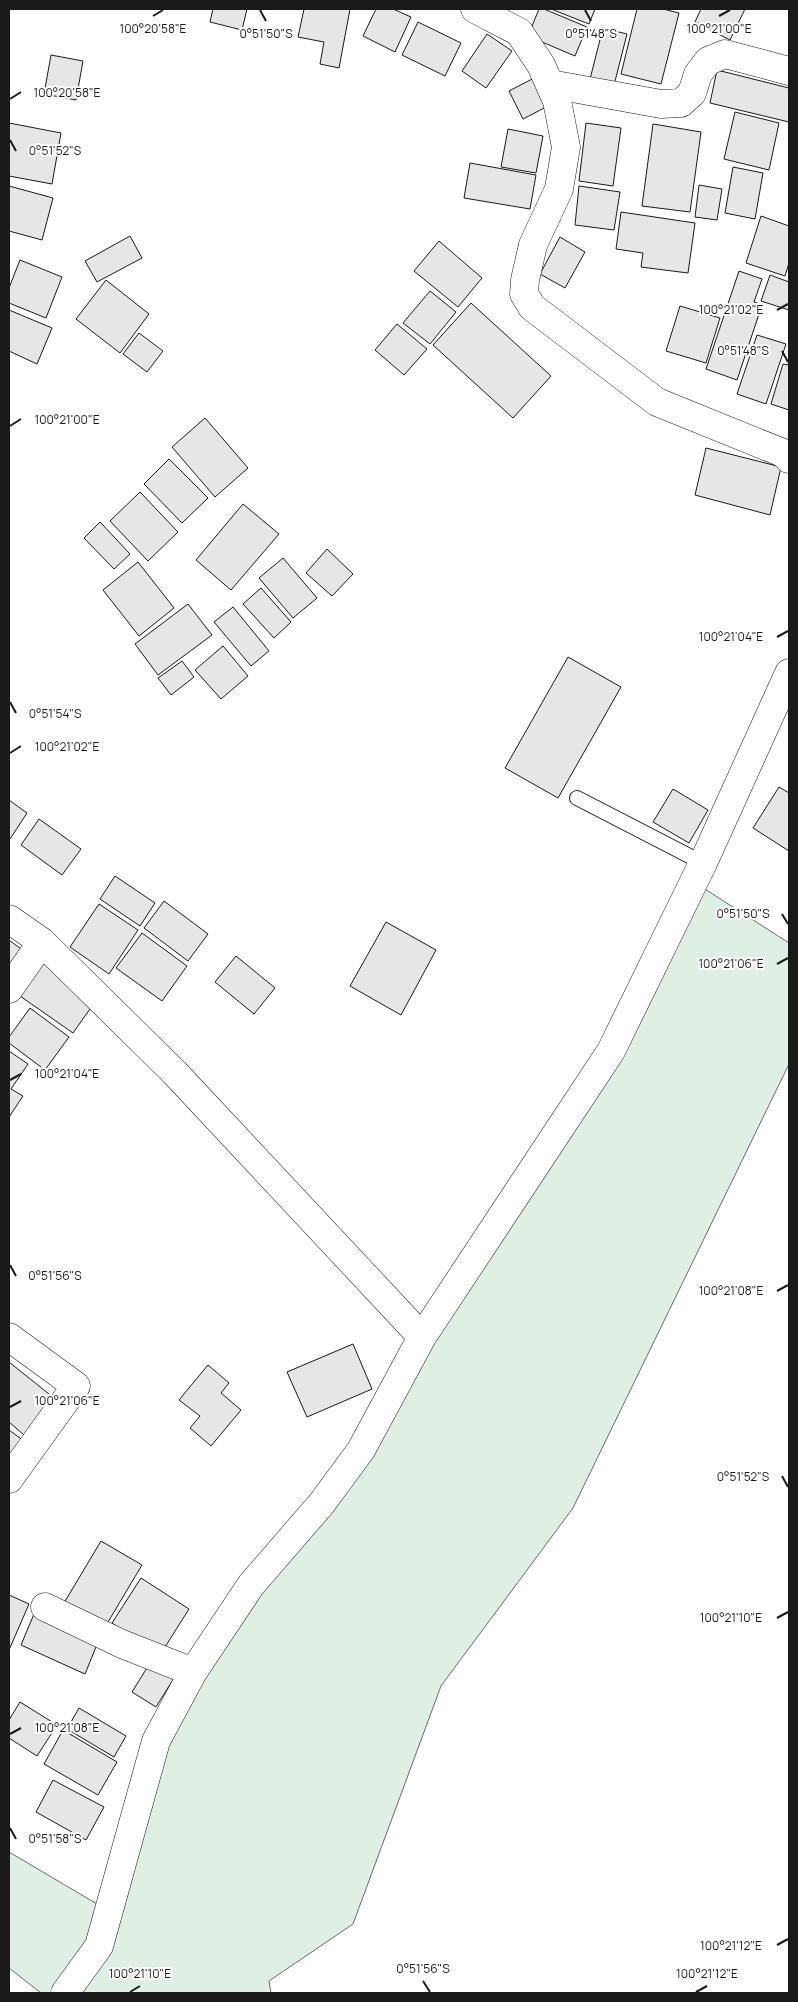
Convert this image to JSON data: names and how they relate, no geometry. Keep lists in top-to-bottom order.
{
  "coordinates": [
    "100°20'58\"E",
    "100°21'00\"E",
    "0°51'50\"S",
    "0°51'48\"S",
    "0°51'52\"S",
    "100°21'02\"E",
    "100°21'04\"E",
    "0°51'54\"S",
    "100°21'06\"E",
    "0°51'56\"S",
    "100°21'08\"E",
    "100°21'10\"E",
    "0°51'58\"S",
    "100°21'12\"E"
  ]
}
